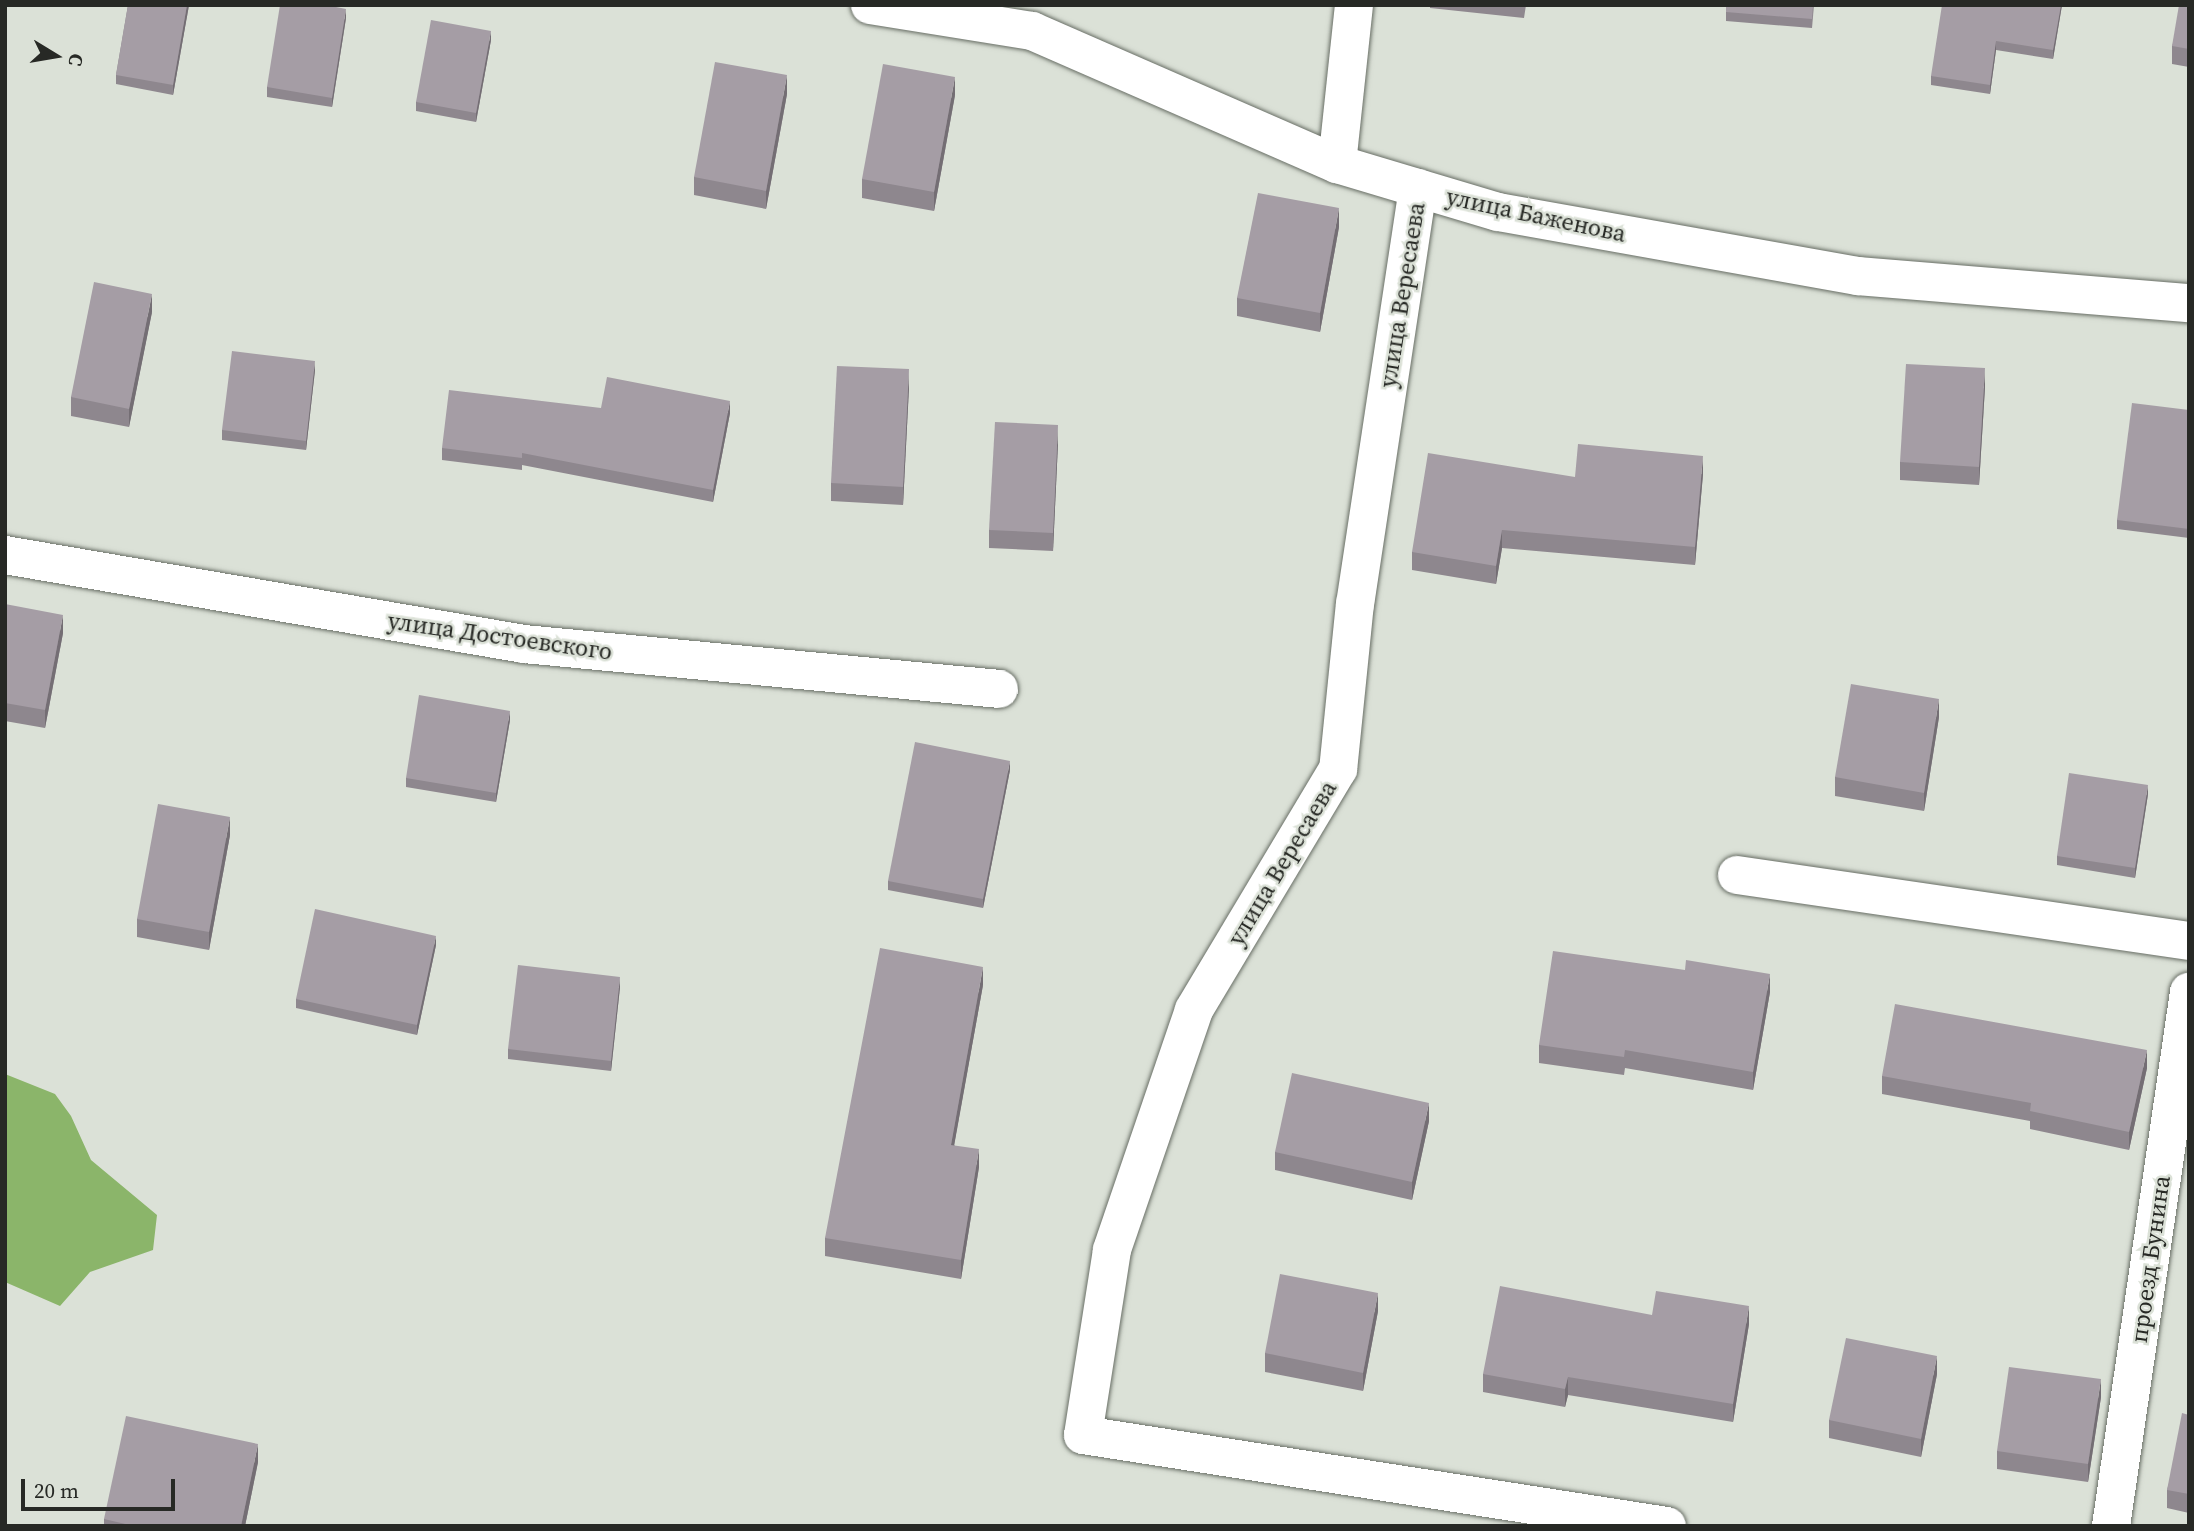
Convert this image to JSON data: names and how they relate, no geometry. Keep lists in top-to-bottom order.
{
  "streets": {
    "street": [
      "улица Баженова",
      "улица Вересаева",
      "улица Достоевского",
      "проезд Бунина"
    ]
  },
  "crossings": [
    ["улица Баженова", "улица Вересаева"]
  ],
  "scale_bar": "20 m",
  "north": "right"
}
